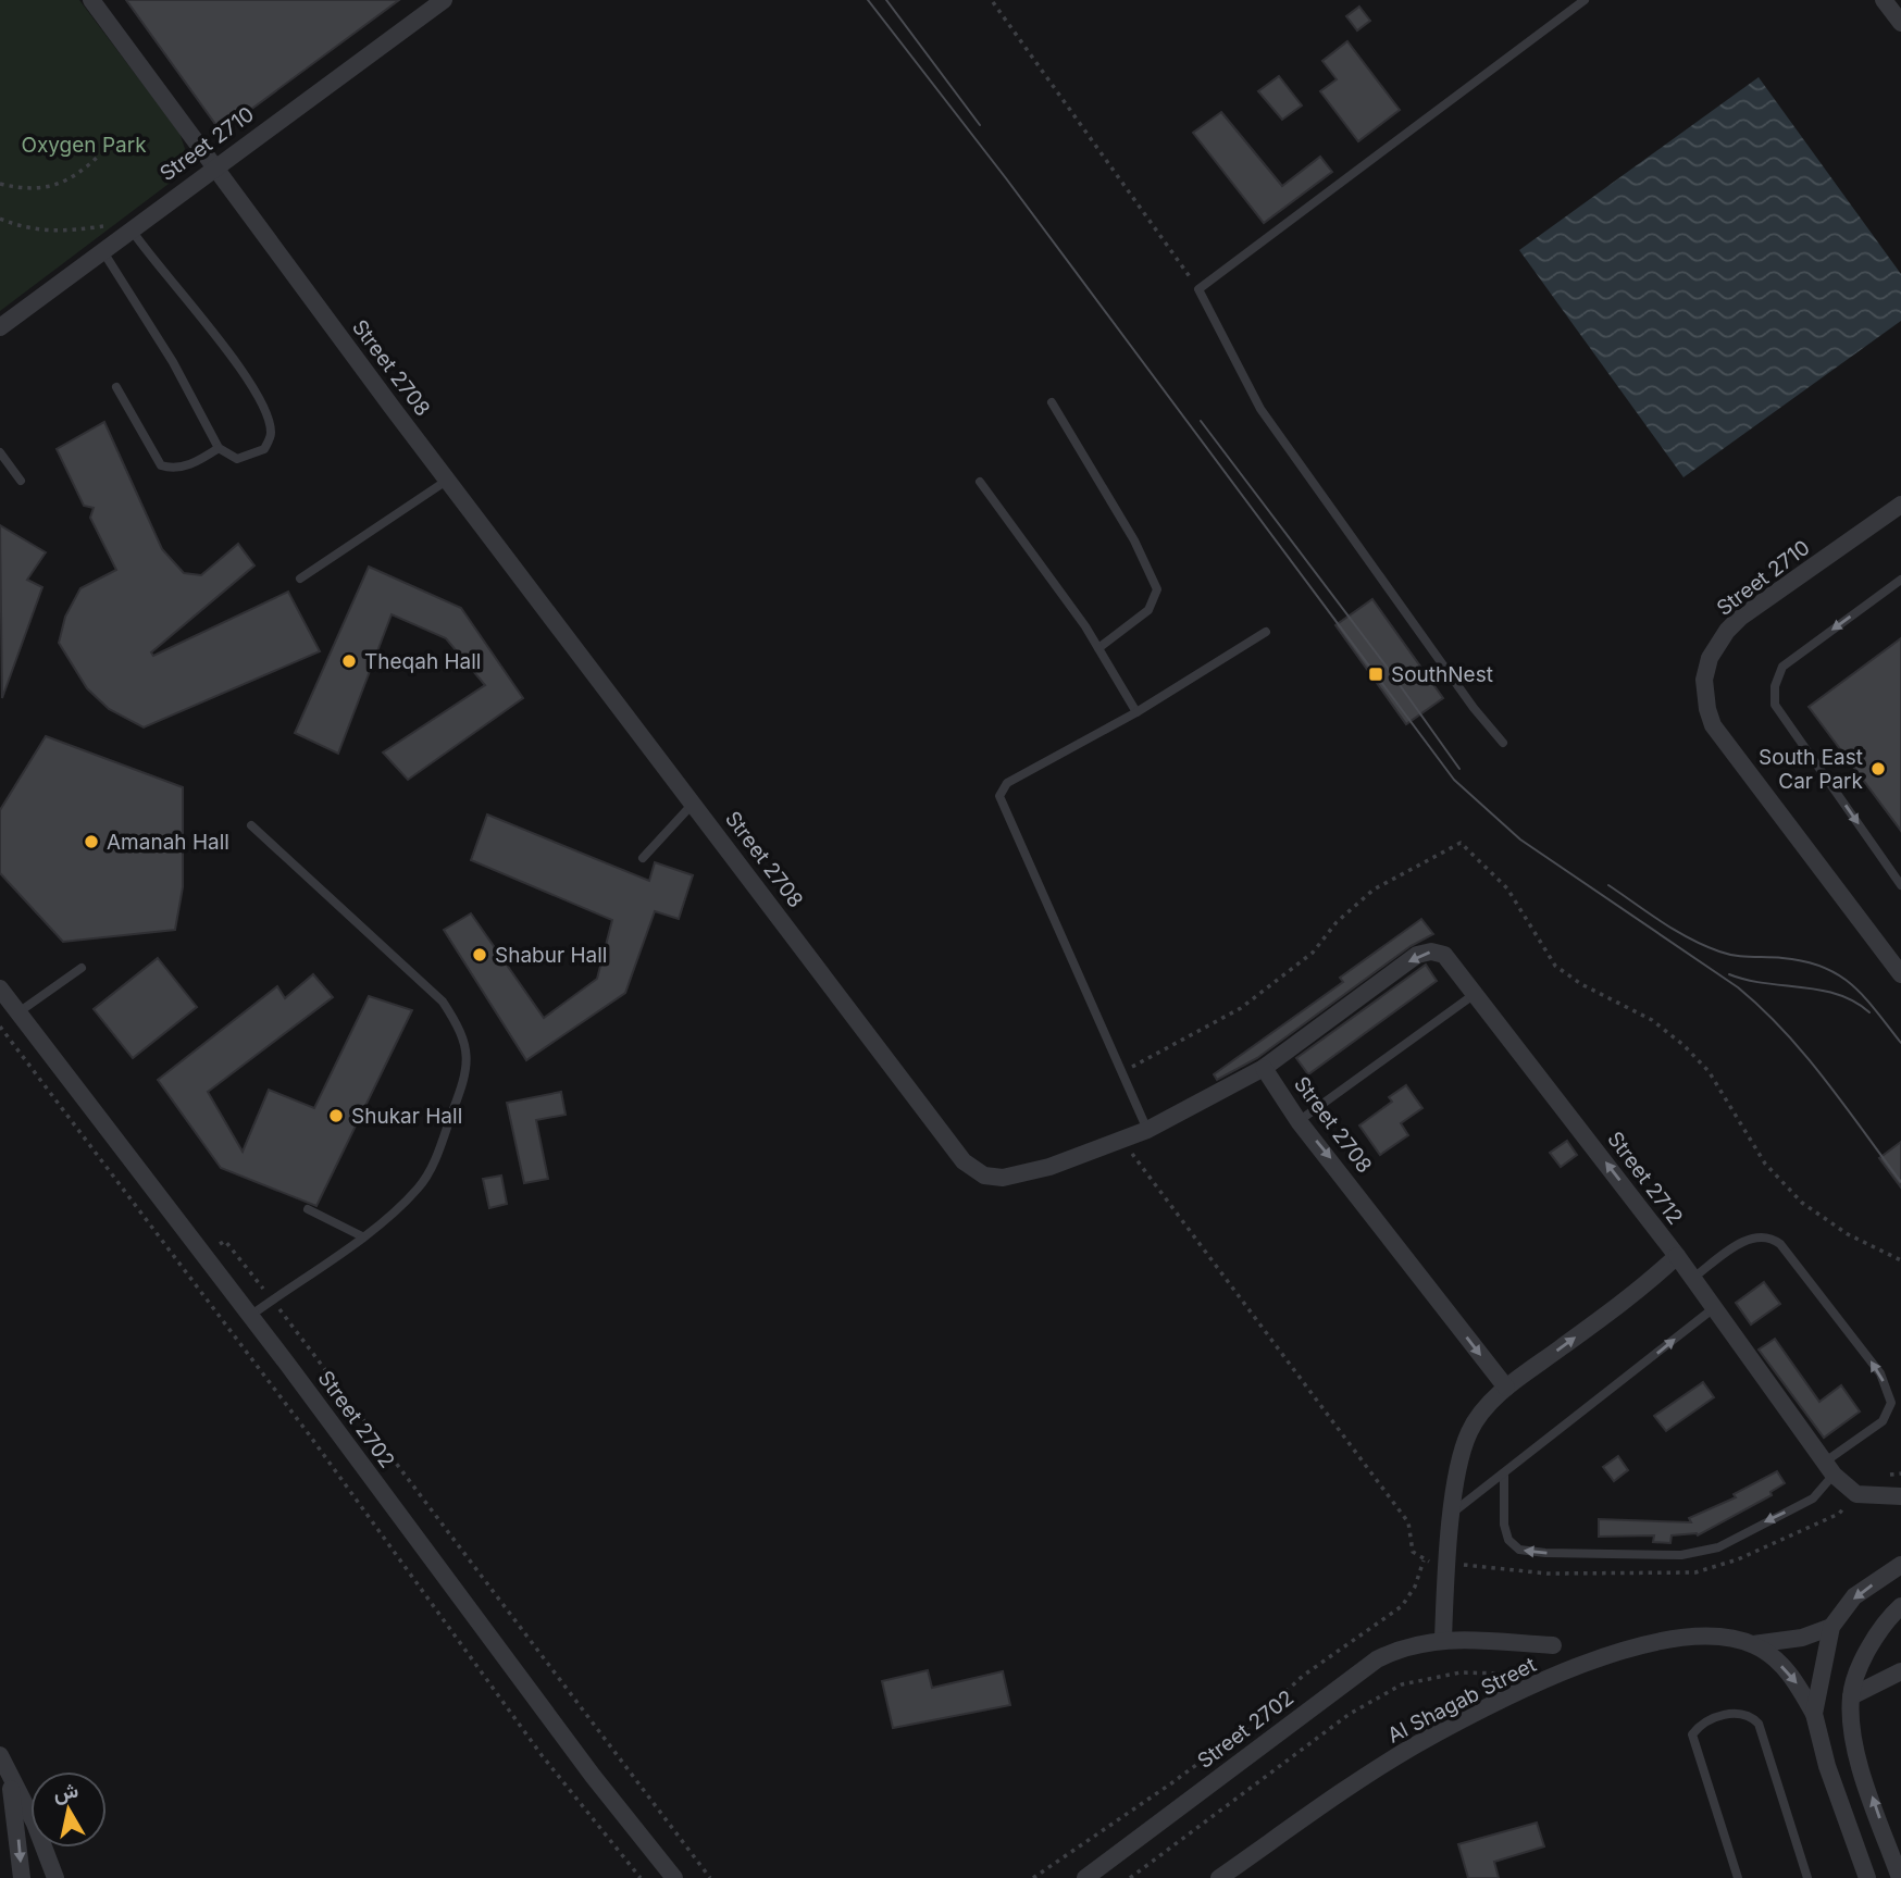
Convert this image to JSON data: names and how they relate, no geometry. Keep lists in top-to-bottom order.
{
  "streets": {
    "street": [
      "Street 2710",
      "Street 2708",
      "Street 2712",
      "Street 2702",
      "Al Shagab Street"
    ]
  },
  "crossings": [
    ["Street 2710", "Street 2708"],
    ["Street 2708", "Street 2712"],
    ["Street 2712", "Street 2702"]
  ],
  "parks": ["Oxygen Park"],
  "places": {
    "other": [
      "Theqah Hall",
      "South East Car Park",
      "Amanah Hall",
      "Shabur Hall",
      "Shukar Hall"
    ],
    "transit": ["SouthNest"]
  },
  "north": "top"
}
